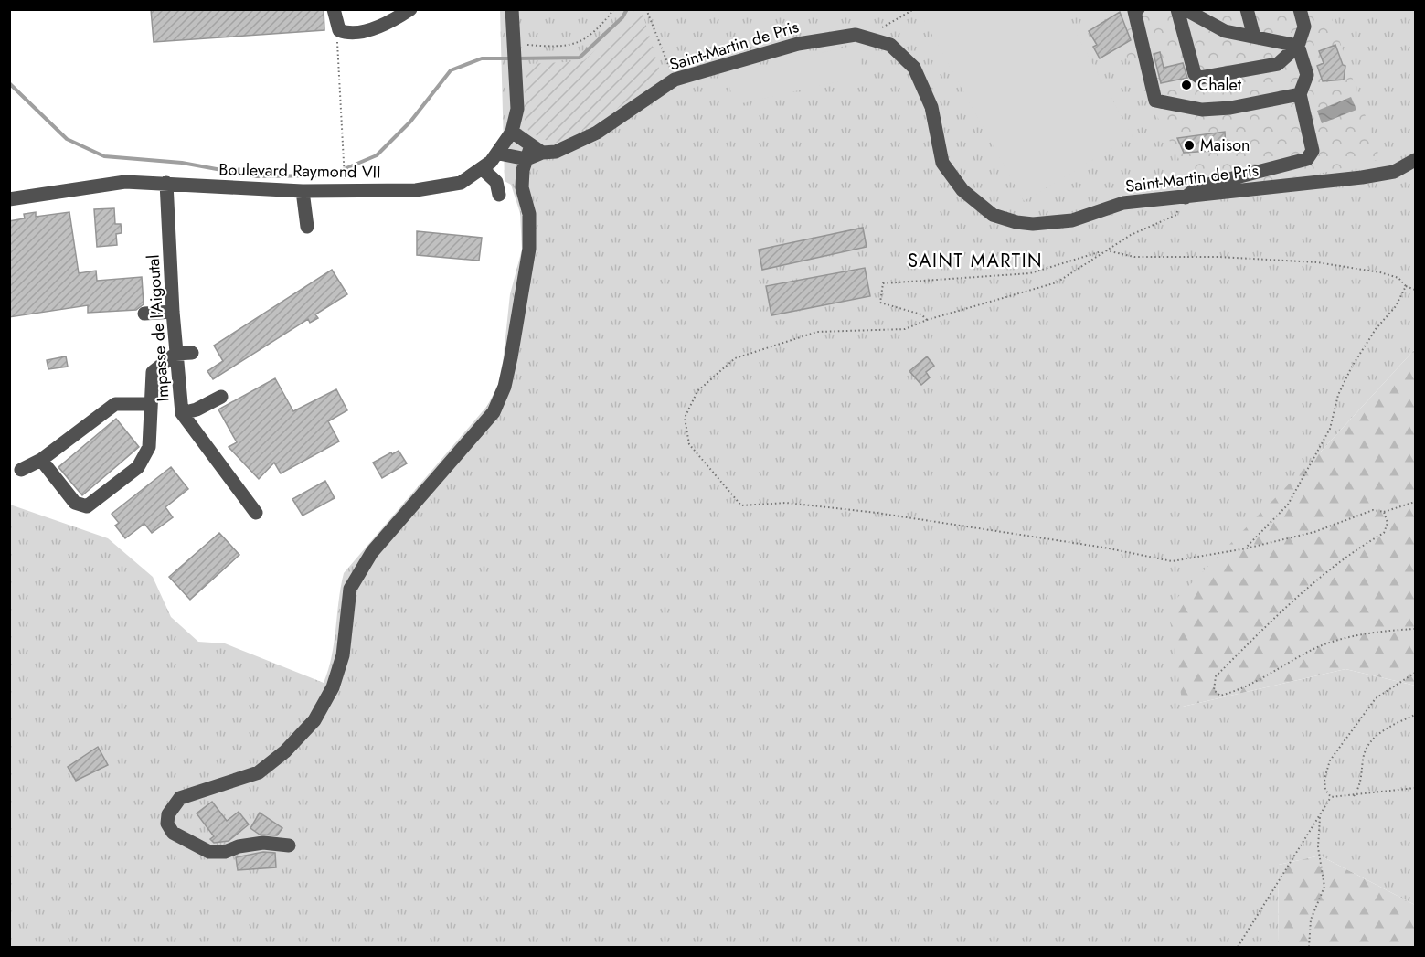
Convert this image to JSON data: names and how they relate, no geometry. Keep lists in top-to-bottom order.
{
  "streets": {
    "street": ["Saint-Martin de Pris", "Boulevard Raymond VII", "Impasse de l'Aigoutal"]
  },
  "crossings": [
    ["Boulevard Raymond VII", "Impasse de l'Aigoutal"]
  ],
  "districts": ["SAINT MARTIN"],
  "places": ["Chalet", "Maison"]
}
